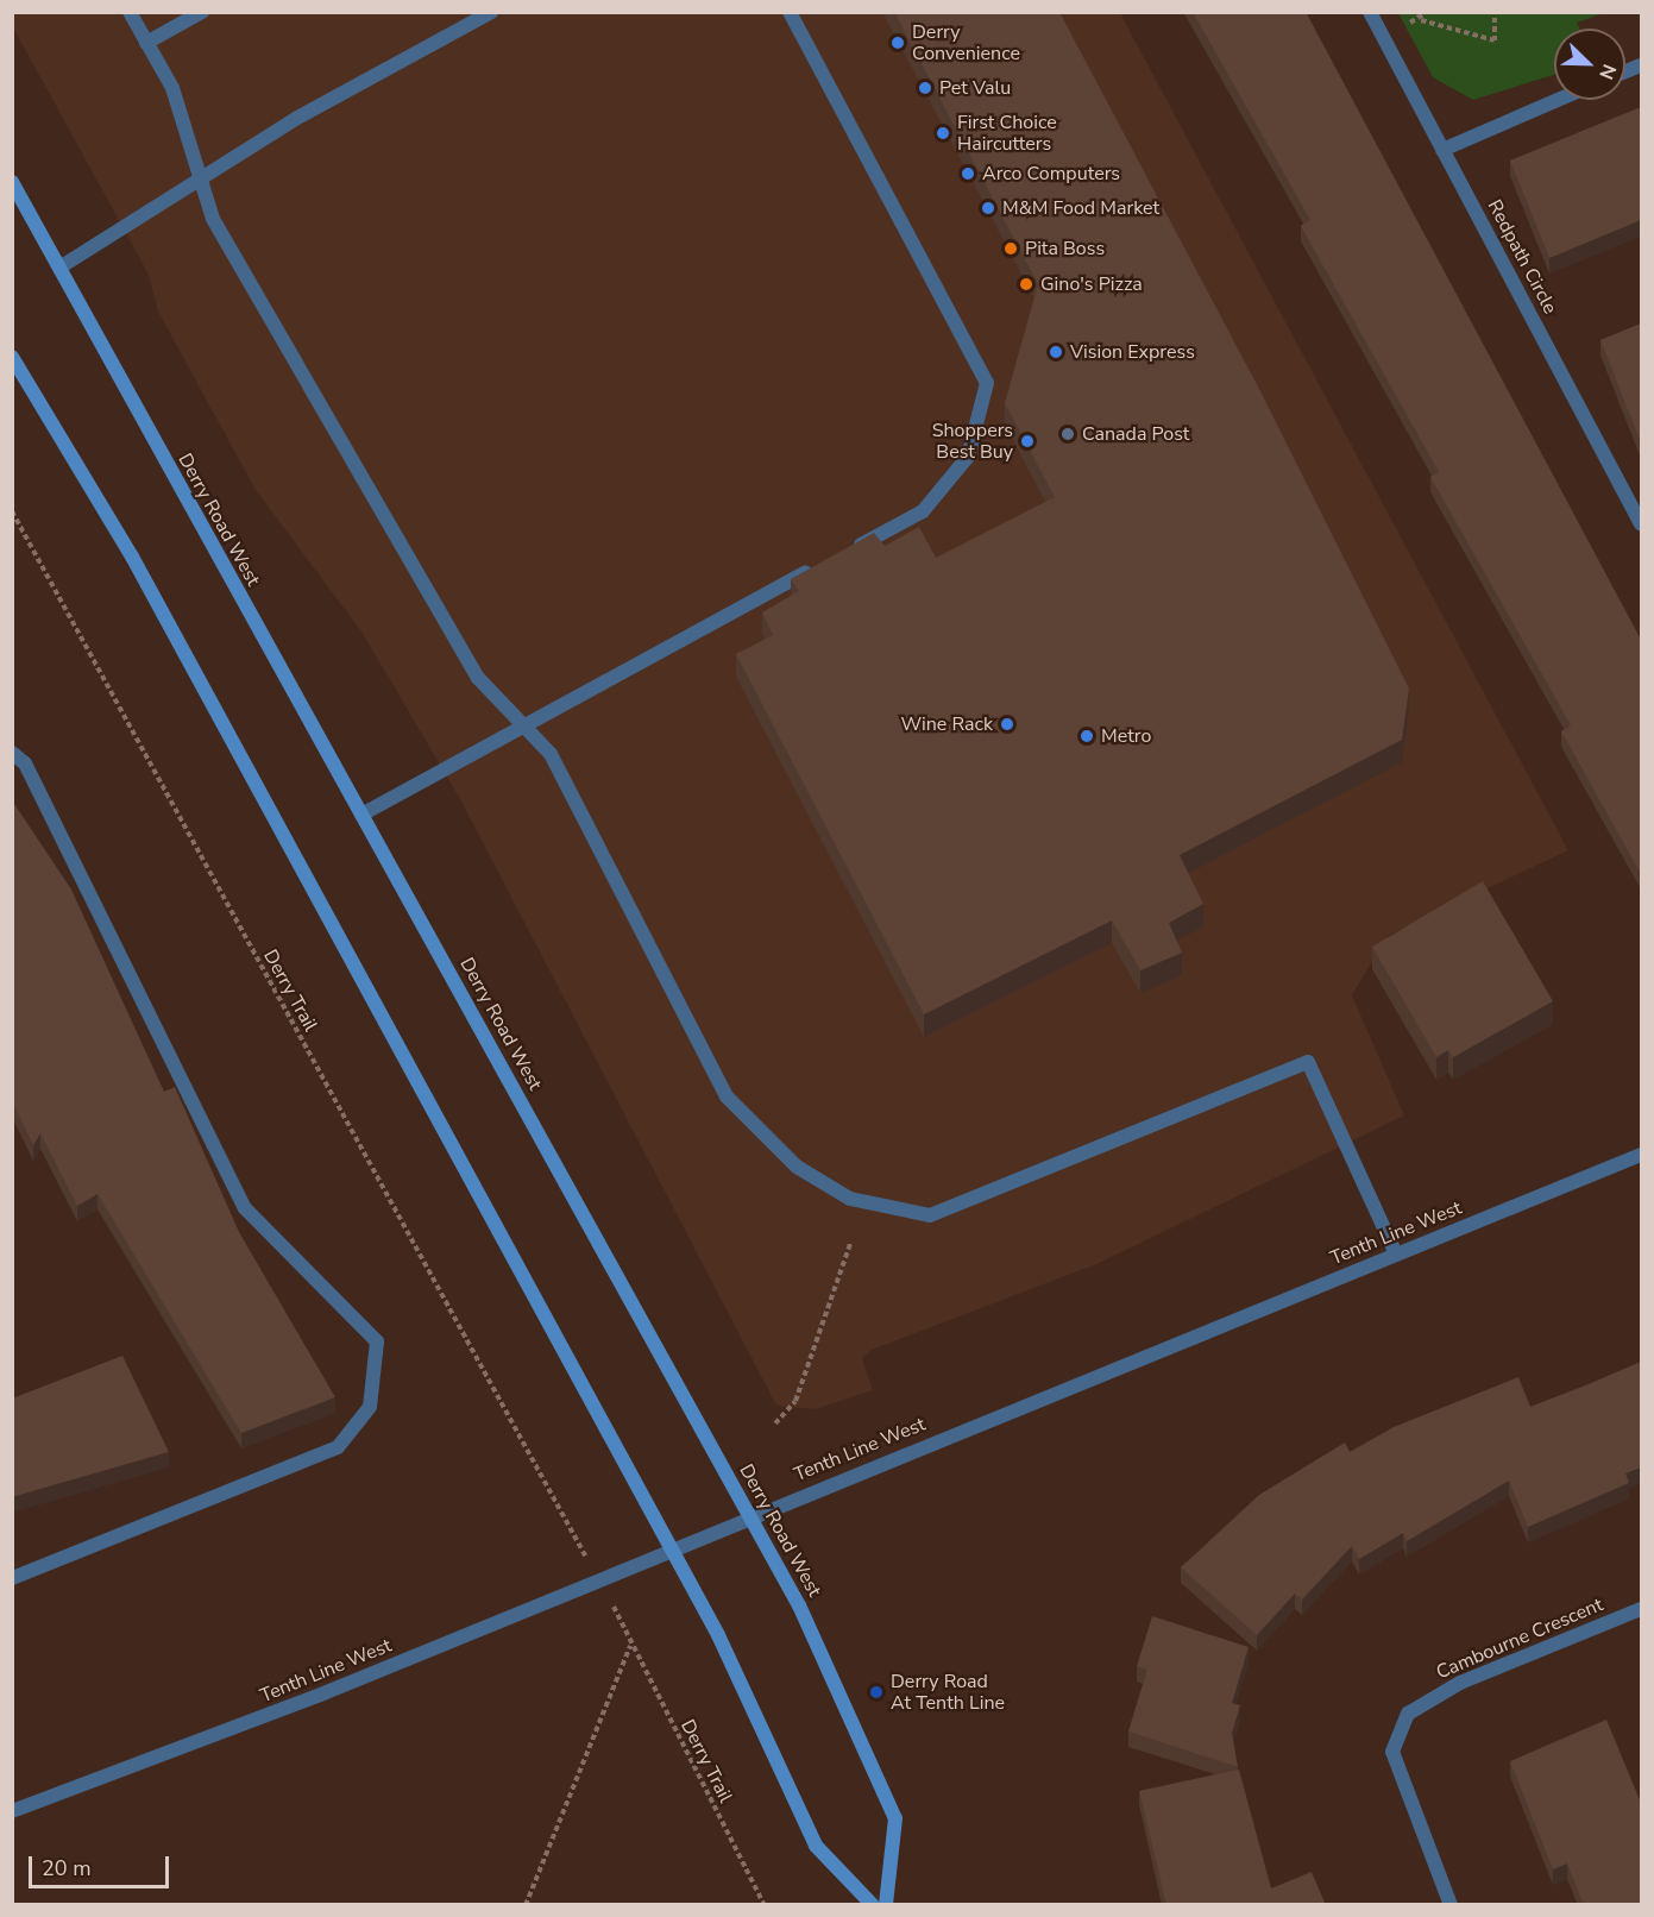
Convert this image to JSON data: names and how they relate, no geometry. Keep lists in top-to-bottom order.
{
  "streets": {
    "main road": ["Derry Road West"],
    "street": ["Redpath Circle", "Tenth Line West", "Cambourne Crescent"],
    "path": ["Derry Trail"]
  },
  "crossings": [
    ["Derry Road West", "Tenth Line West"]
  ],
  "places": [
    "Derry Convenience",
    "Pet Valu",
    "First Choice Haircutters",
    "Arco Computers",
    "M&M Food Market",
    "Pita Boss",
    "Gino's Pizza",
    "Vision Express",
    "Canada Post",
    "Shoppers Best Buy",
    "Wine Rack",
    "Metro",
    "Derry Road At Tenth Line"
  ],
  "scale_bar": "20 m",
  "north": "bottom right"
}
